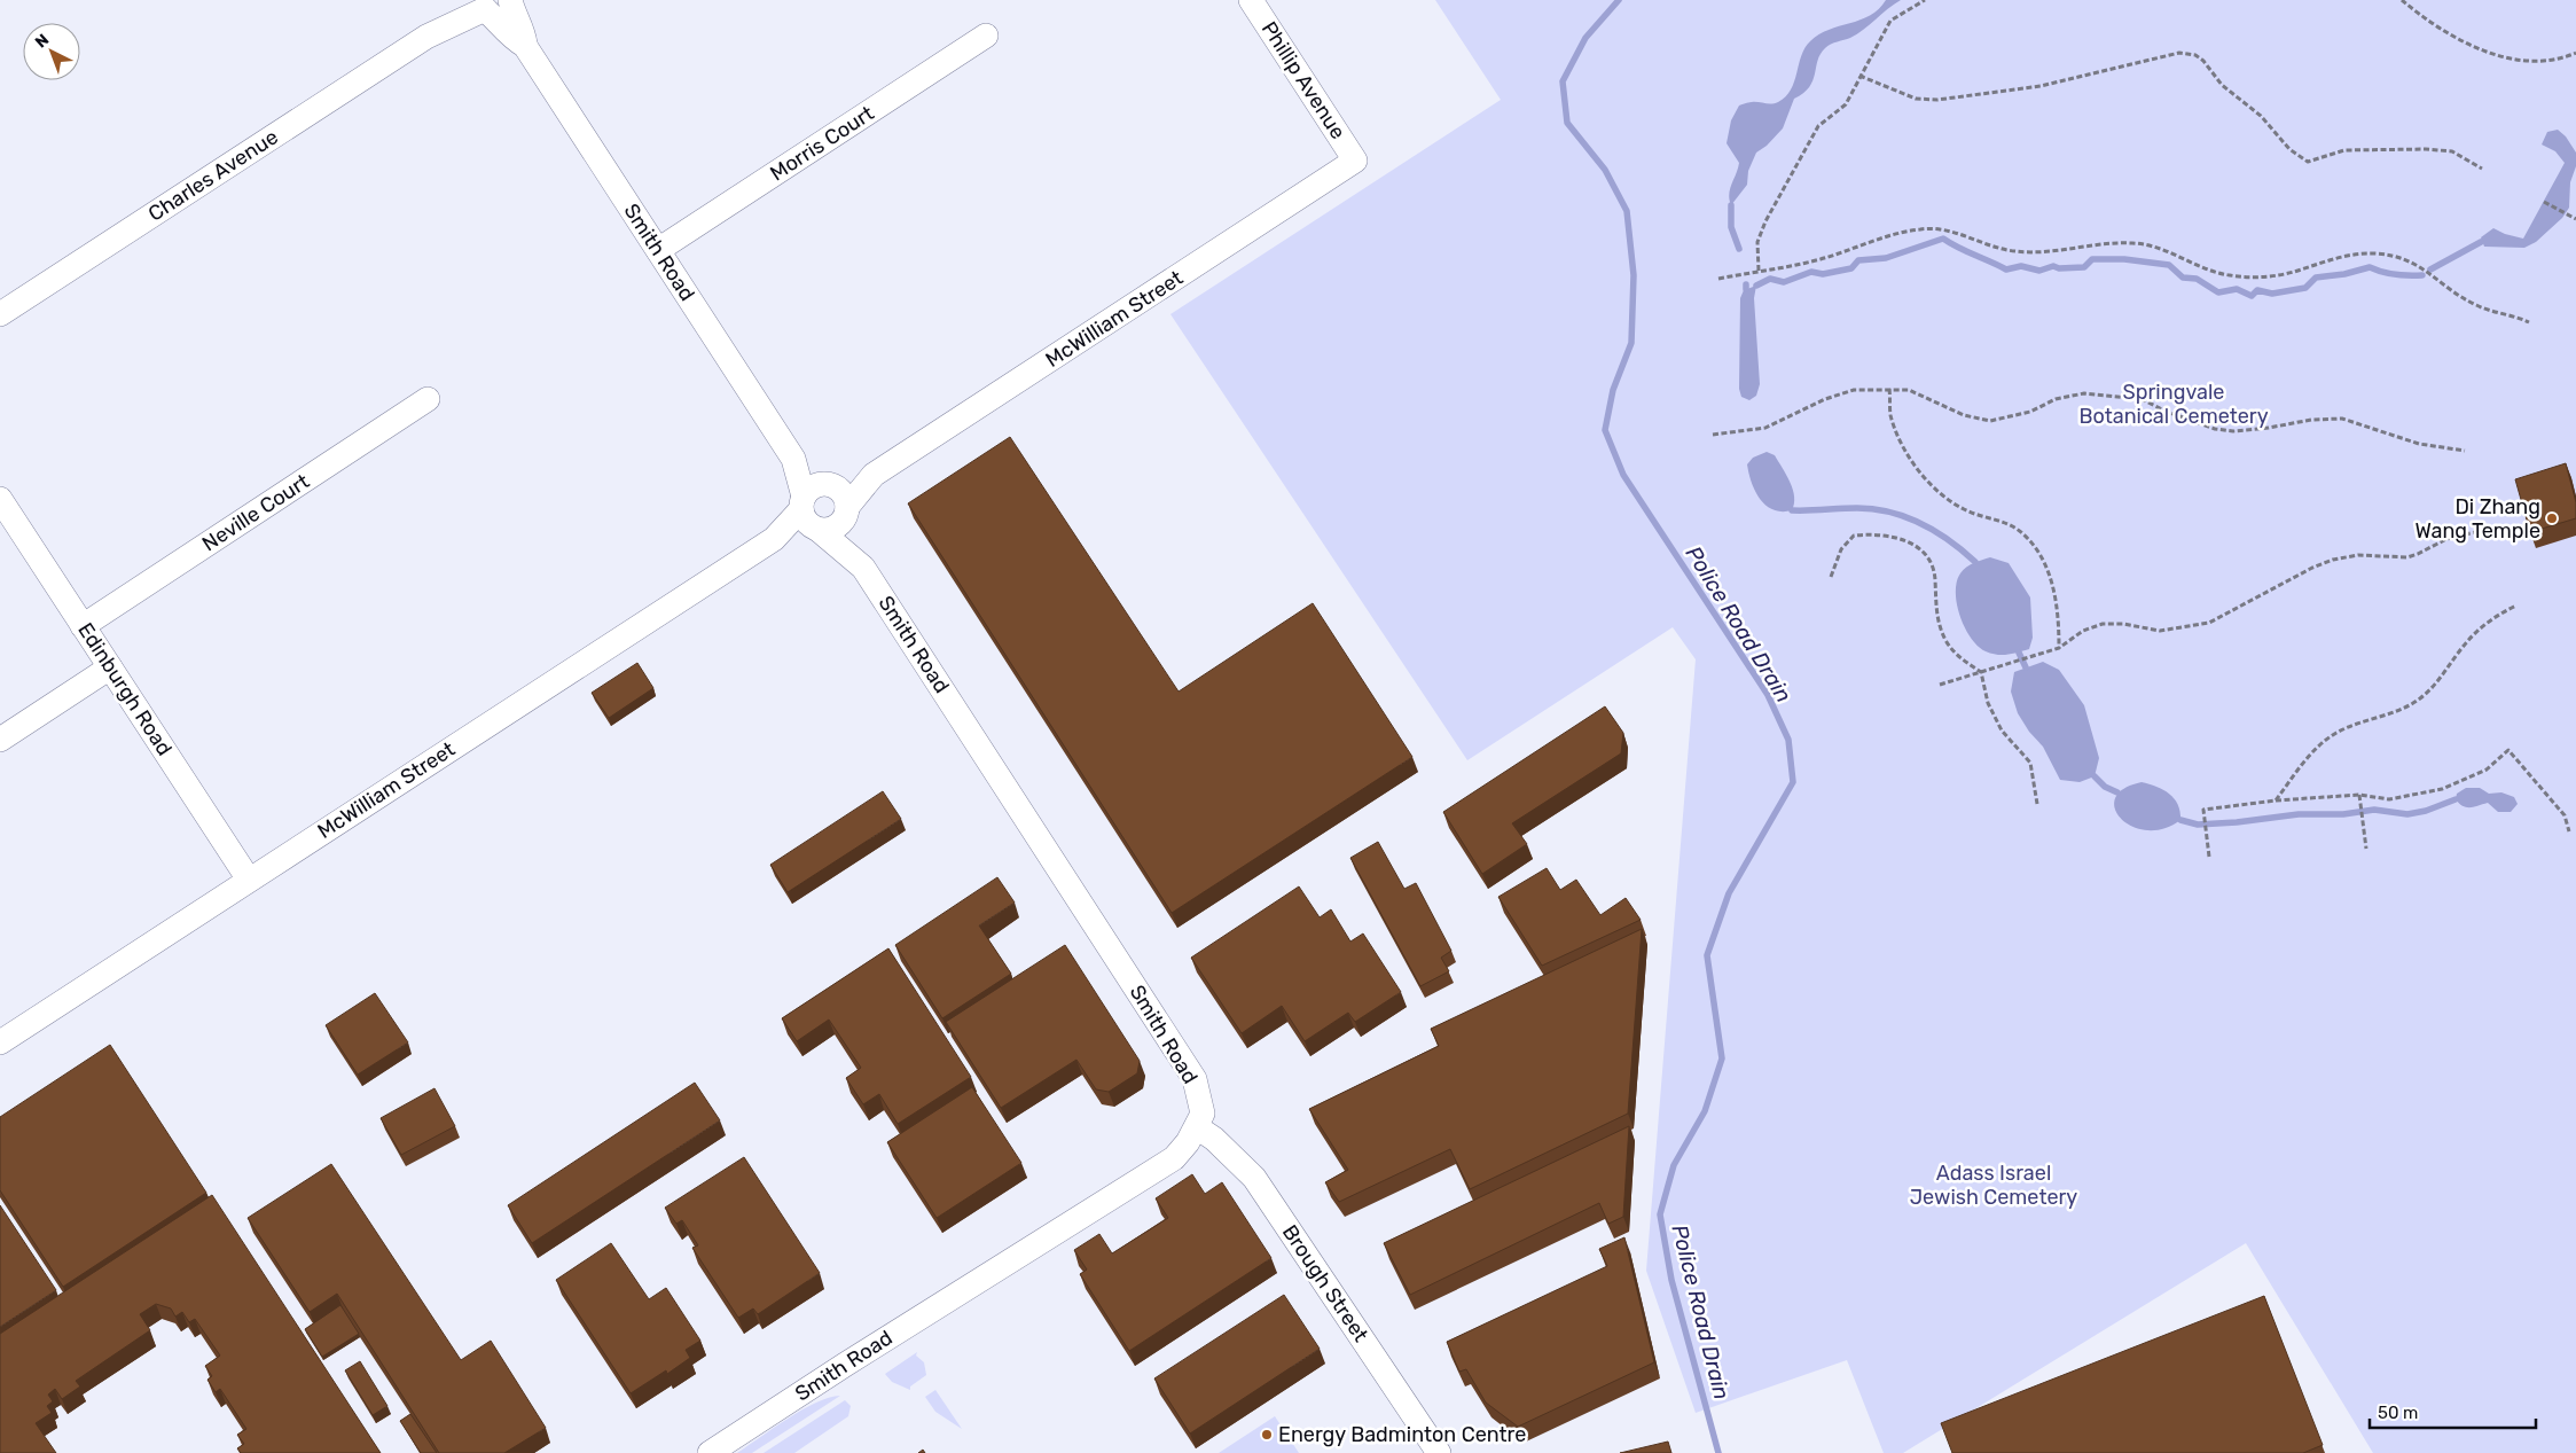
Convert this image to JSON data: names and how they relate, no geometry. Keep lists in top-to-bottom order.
{
  "streets": {
    "street": [
      "Phillip Avenue",
      "Morris Court",
      "Charles Avenue",
      "Smith Road",
      "McWilliam Street",
      "Neville Court",
      "Edinburgh Road",
      "Brough Street"
    ]
  },
  "crossings": [
    ["Phillip Avenue", "McWilliam Street"],
    ["Morris Court", "Smith Road"],
    ["Charles Avenue", "Smith Road"],
    ["Smith Road", "McWilliam Street"],
    ["Smith Road", "Brough Street"],
    ["McWilliam Street", "Edinburgh Road"],
    ["Neville Court", "Edinburgh Road"]
  ],
  "water": ["Police Road Drain"],
  "parks": ["Springvale Botanical Cemetery", "Adass Israel Jewish Cemetery"],
  "places": ["Di Zhang Wang Temple", "Energy Badminton Centre"],
  "scale_bar": "50 m",
  "north": "top left"
}
